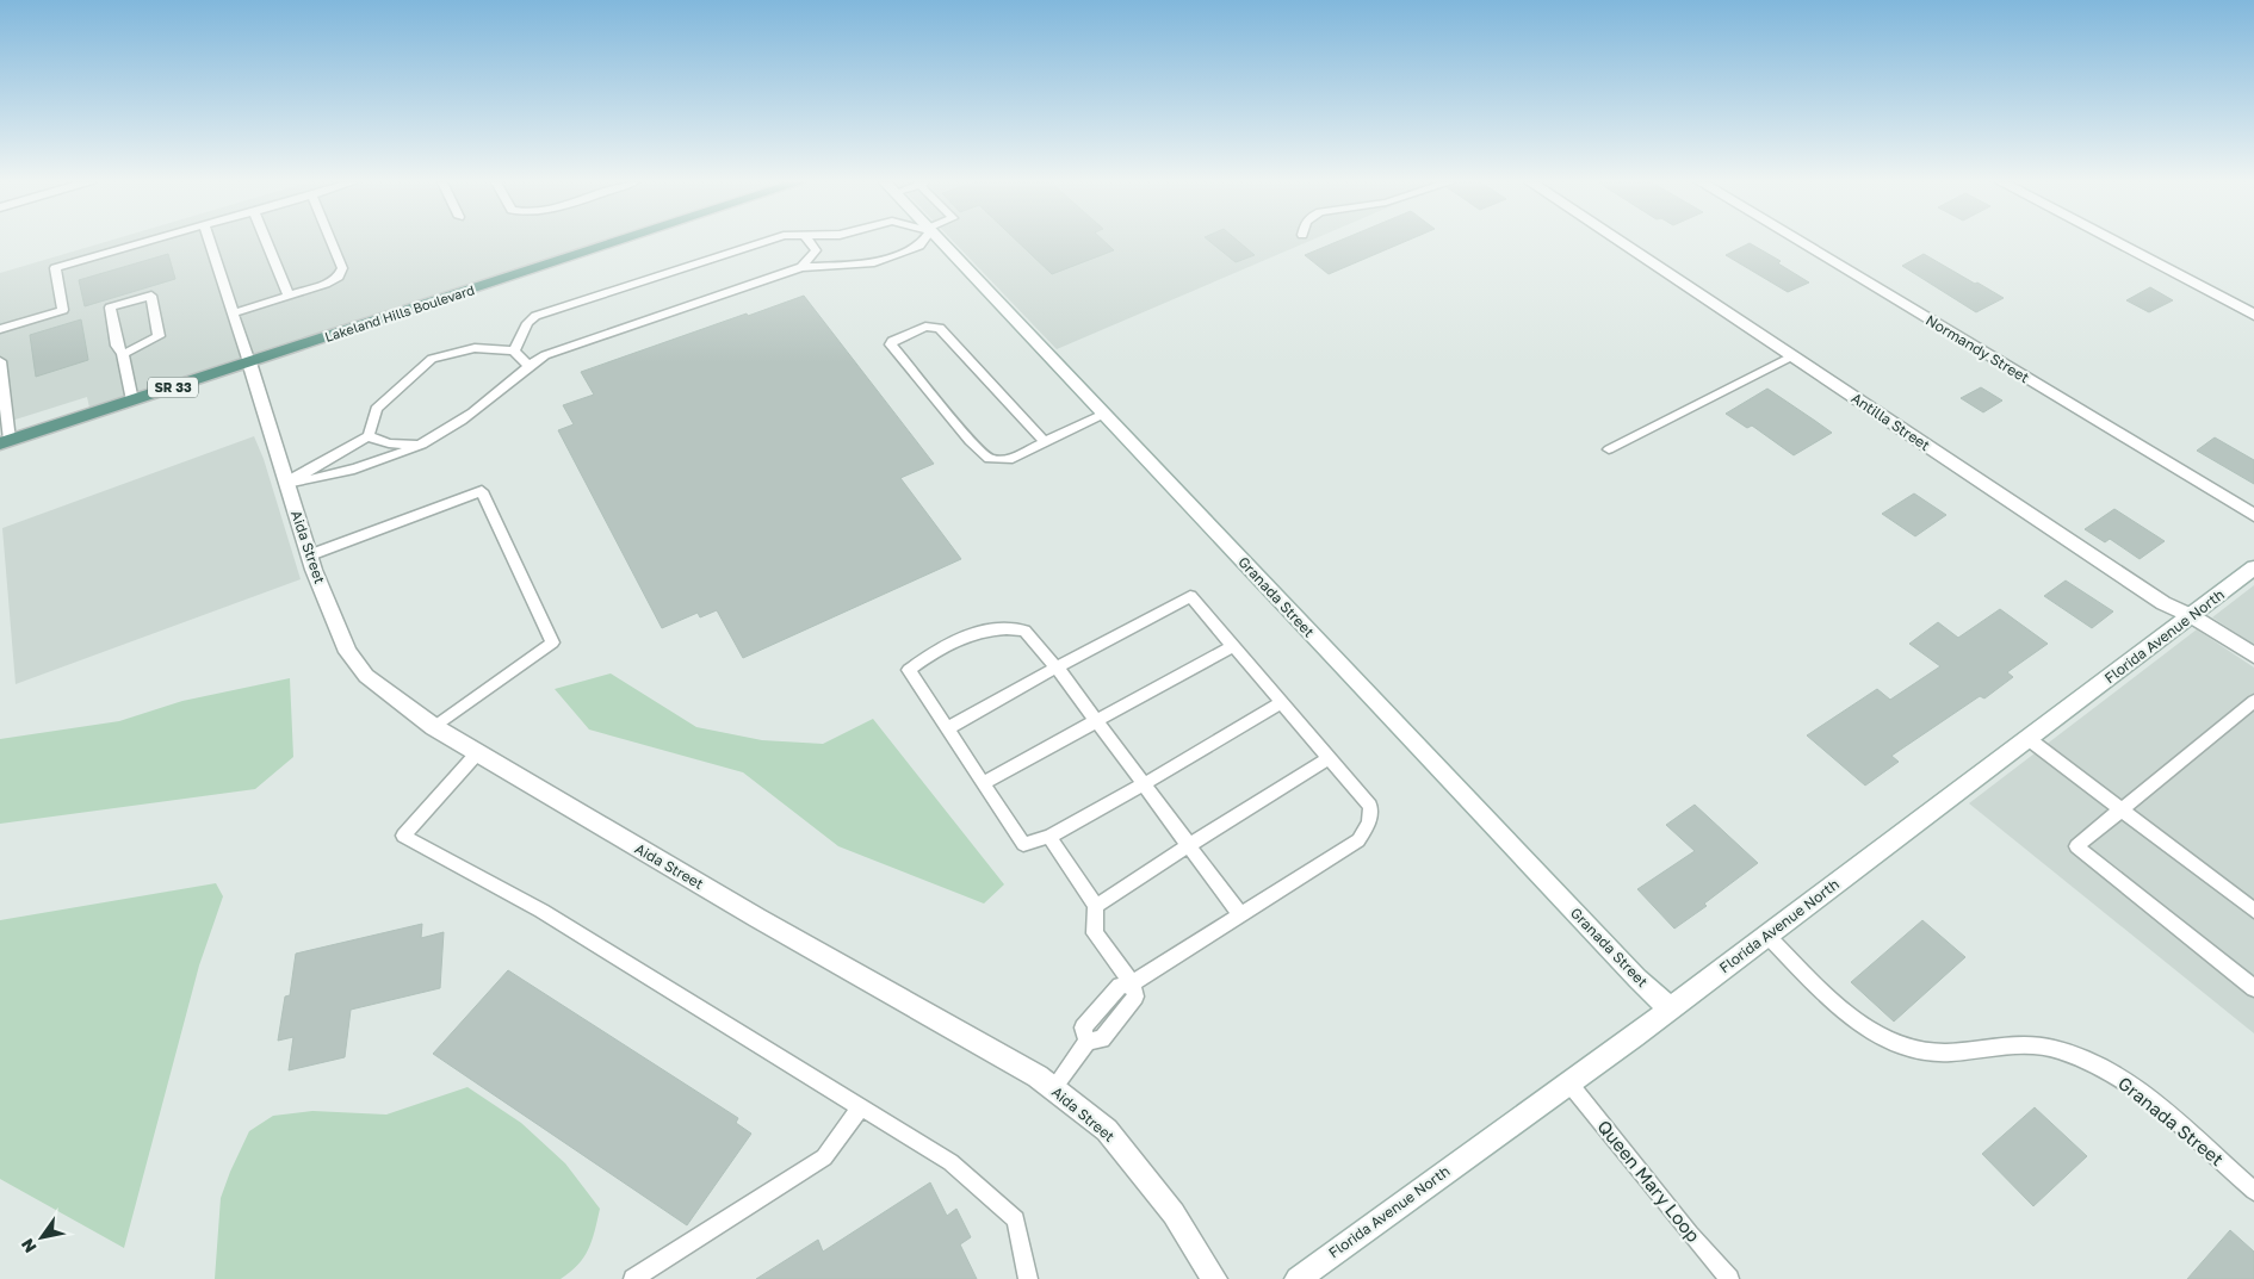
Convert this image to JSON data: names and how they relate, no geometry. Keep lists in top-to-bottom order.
{
  "streets": {
    "main road": ["Lakeland Hills Boulevard", "SR 33"],
    "street": [
      "Normandy Street",
      "Antilla Street",
      "Aida Street",
      "Granada Street",
      "Florida Avenue North"
    ],
    "lane": ["Queen Mary Loop"]
  },
  "crossings": [
    ["Lakeland Hills Boulevard", "Aida Street"],
    ["Antilla Street", "Florida Avenue North"],
    ["Granada Street", "Florida Avenue North"],
    ["Florida Avenue North", "Queen Mary Loop"]
  ],
  "north": "bottom left"
}
